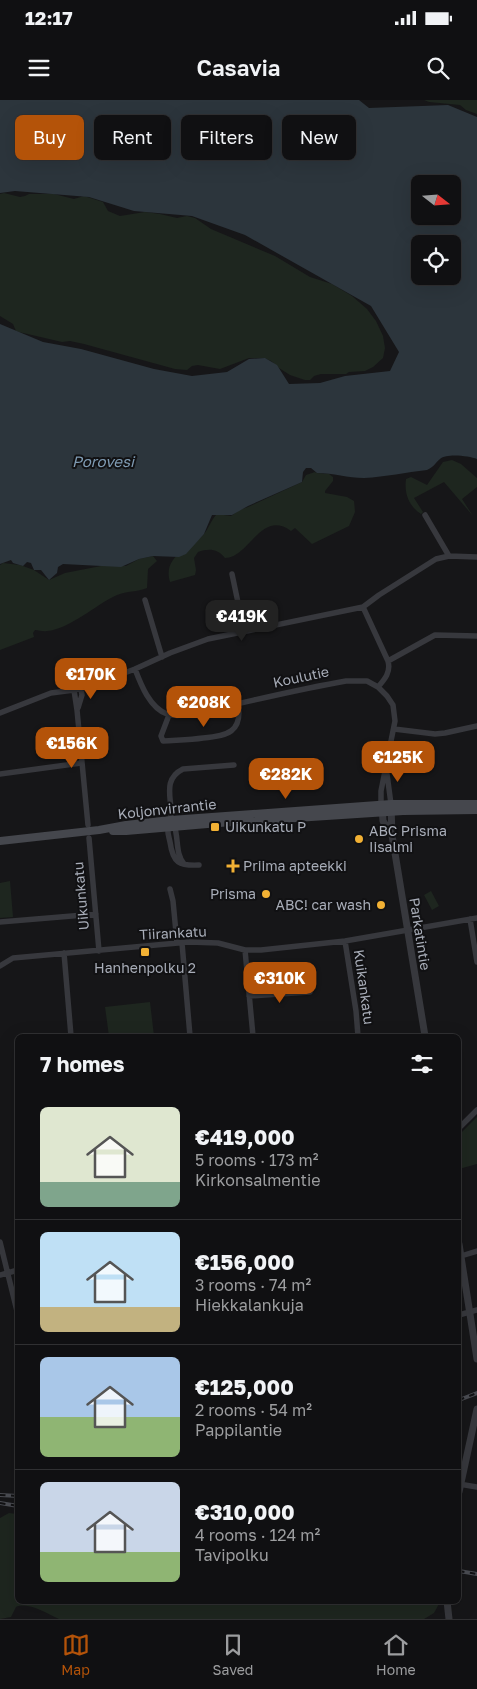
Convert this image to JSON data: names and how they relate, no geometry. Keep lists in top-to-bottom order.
{
  "streets": {
    "main road": ["Koljonvirrantie"],
    "street": [
      "Koulutie",
      "Uikunkatu",
      "Tiirankatu",
      "Parkatintie",
      "Kuikankatu"
    ]
  },
  "crossings": [
    ["Koljonvirrantie", "Parkatintie"],
    ["Uikunkatu", "Tiirankatu"],
    ["Tiirankatu", "Parkatintie"],
    ["Tiirankatu", "Kuikankatu"]
  ],
  "water": ["Porovesi"],
  "places": {
    "transit": ["Uikunkatu P", "Hanhenpolku 2"],
    "other": ["ABC Prisma Iisalmi", "Prisma", "ABC! car wash"],
    "health": ["Priima apteekki"]
  },
  "north": "right",
  "page": {
    "status": "12:17",
    "header": "Casavia",
    "chip": [
      "Buy",
      "Rent",
      "Filters",
      "New"
    ],
    "price": [
      "€419K",
      "€170K",
      "€208K",
      "€156K",
      "€125K",
      "€282K",
      "€310K"
    ],
    "heading": "7 homes",
    "list": [
      {
        "name": "€419,000",
        "note": "5 rooms · 173 m² · Kirkonsalmentie"
      },
      {
        "name": "€156,000",
        "note": "3 rooms · 74 m² · Hiekkalankuja"
      },
      {
        "name": "€125,000",
        "note": "2 rooms · 54 m² · Pappilantie"
      },
      {
        "name": "€310,000",
        "note": "4 rooms · 124 m² · Tavipolku"
      }
    ],
    "tabs": ["Map", "Saved", "Home"]
  }
}
